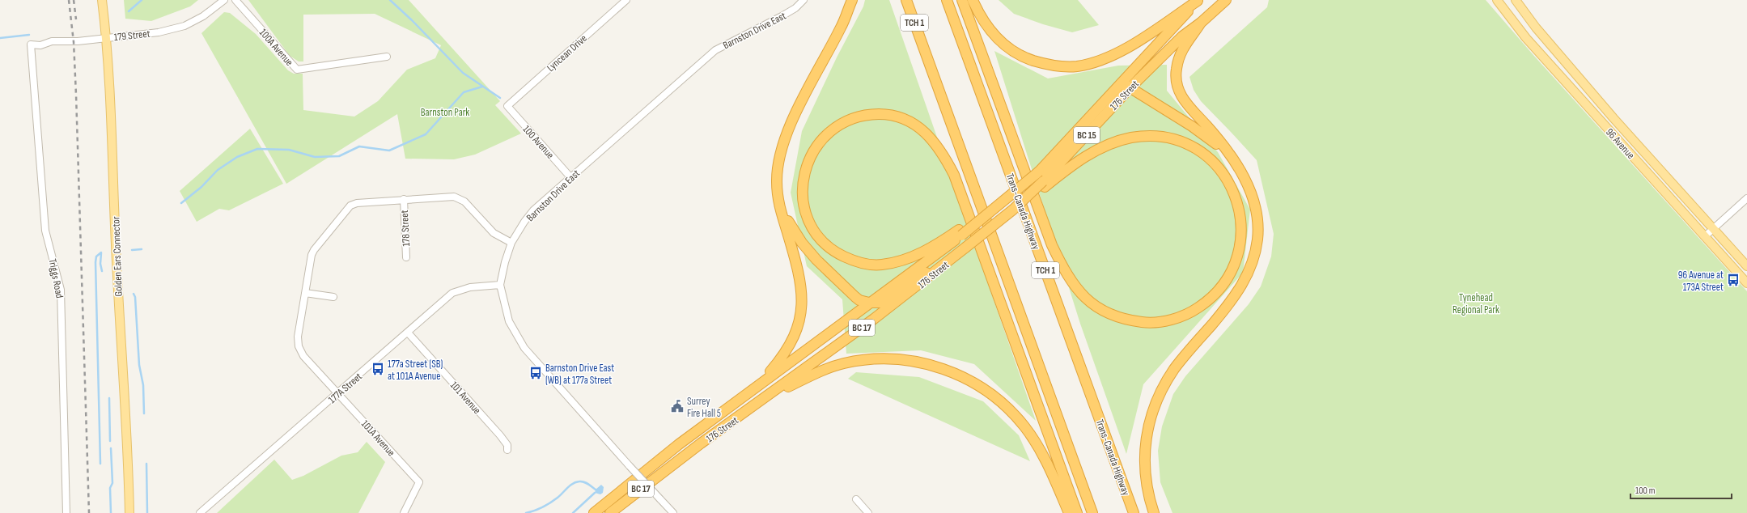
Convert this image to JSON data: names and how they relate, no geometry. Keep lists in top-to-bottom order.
{
  "streets": {
    "highway": [
      "TCH 1",
      "176 Street",
      "BC 15",
      "Trans-Canada Highway",
      "BC 17"
    ],
    "main road": ["96 Avenue", "Golden Ears Connector"],
    "street": [
      "Barnston Drive East",
      "179 Street",
      "100A Avenue",
      "Lyncean Drive",
      "100 Avenue",
      "178 Street",
      "Triggs Road",
      "177A Street",
      "101 Avenue",
      "101A Avenue"
    ]
  },
  "crossings": [
    ["Barnston Drive East", "100 Avenue"],
    ["Barnston Drive East", "177A Street"],
    ["179 Street", "Golden Ears Connector"],
    ["179 Street", "Triggs Road"],
    ["Lyncean Drive", "100 Avenue"],
    ["178 Street", "101A Avenue"],
    ["177A Street", "101 Avenue"],
    ["177A Street", "101A Avenue"]
  ],
  "parks": ["Barnston Park", "Tynehead Regional Park"],
  "places": {
    "bus stop": ["96 Avenue at 173A Street", "177a Street (SB) at 101A Avenue", "Barnston Drive East (WB) at 177a Street"],
    "public building": ["Surrey Fire Hall 5"]
  },
  "scale_bar": "100 m"
}
